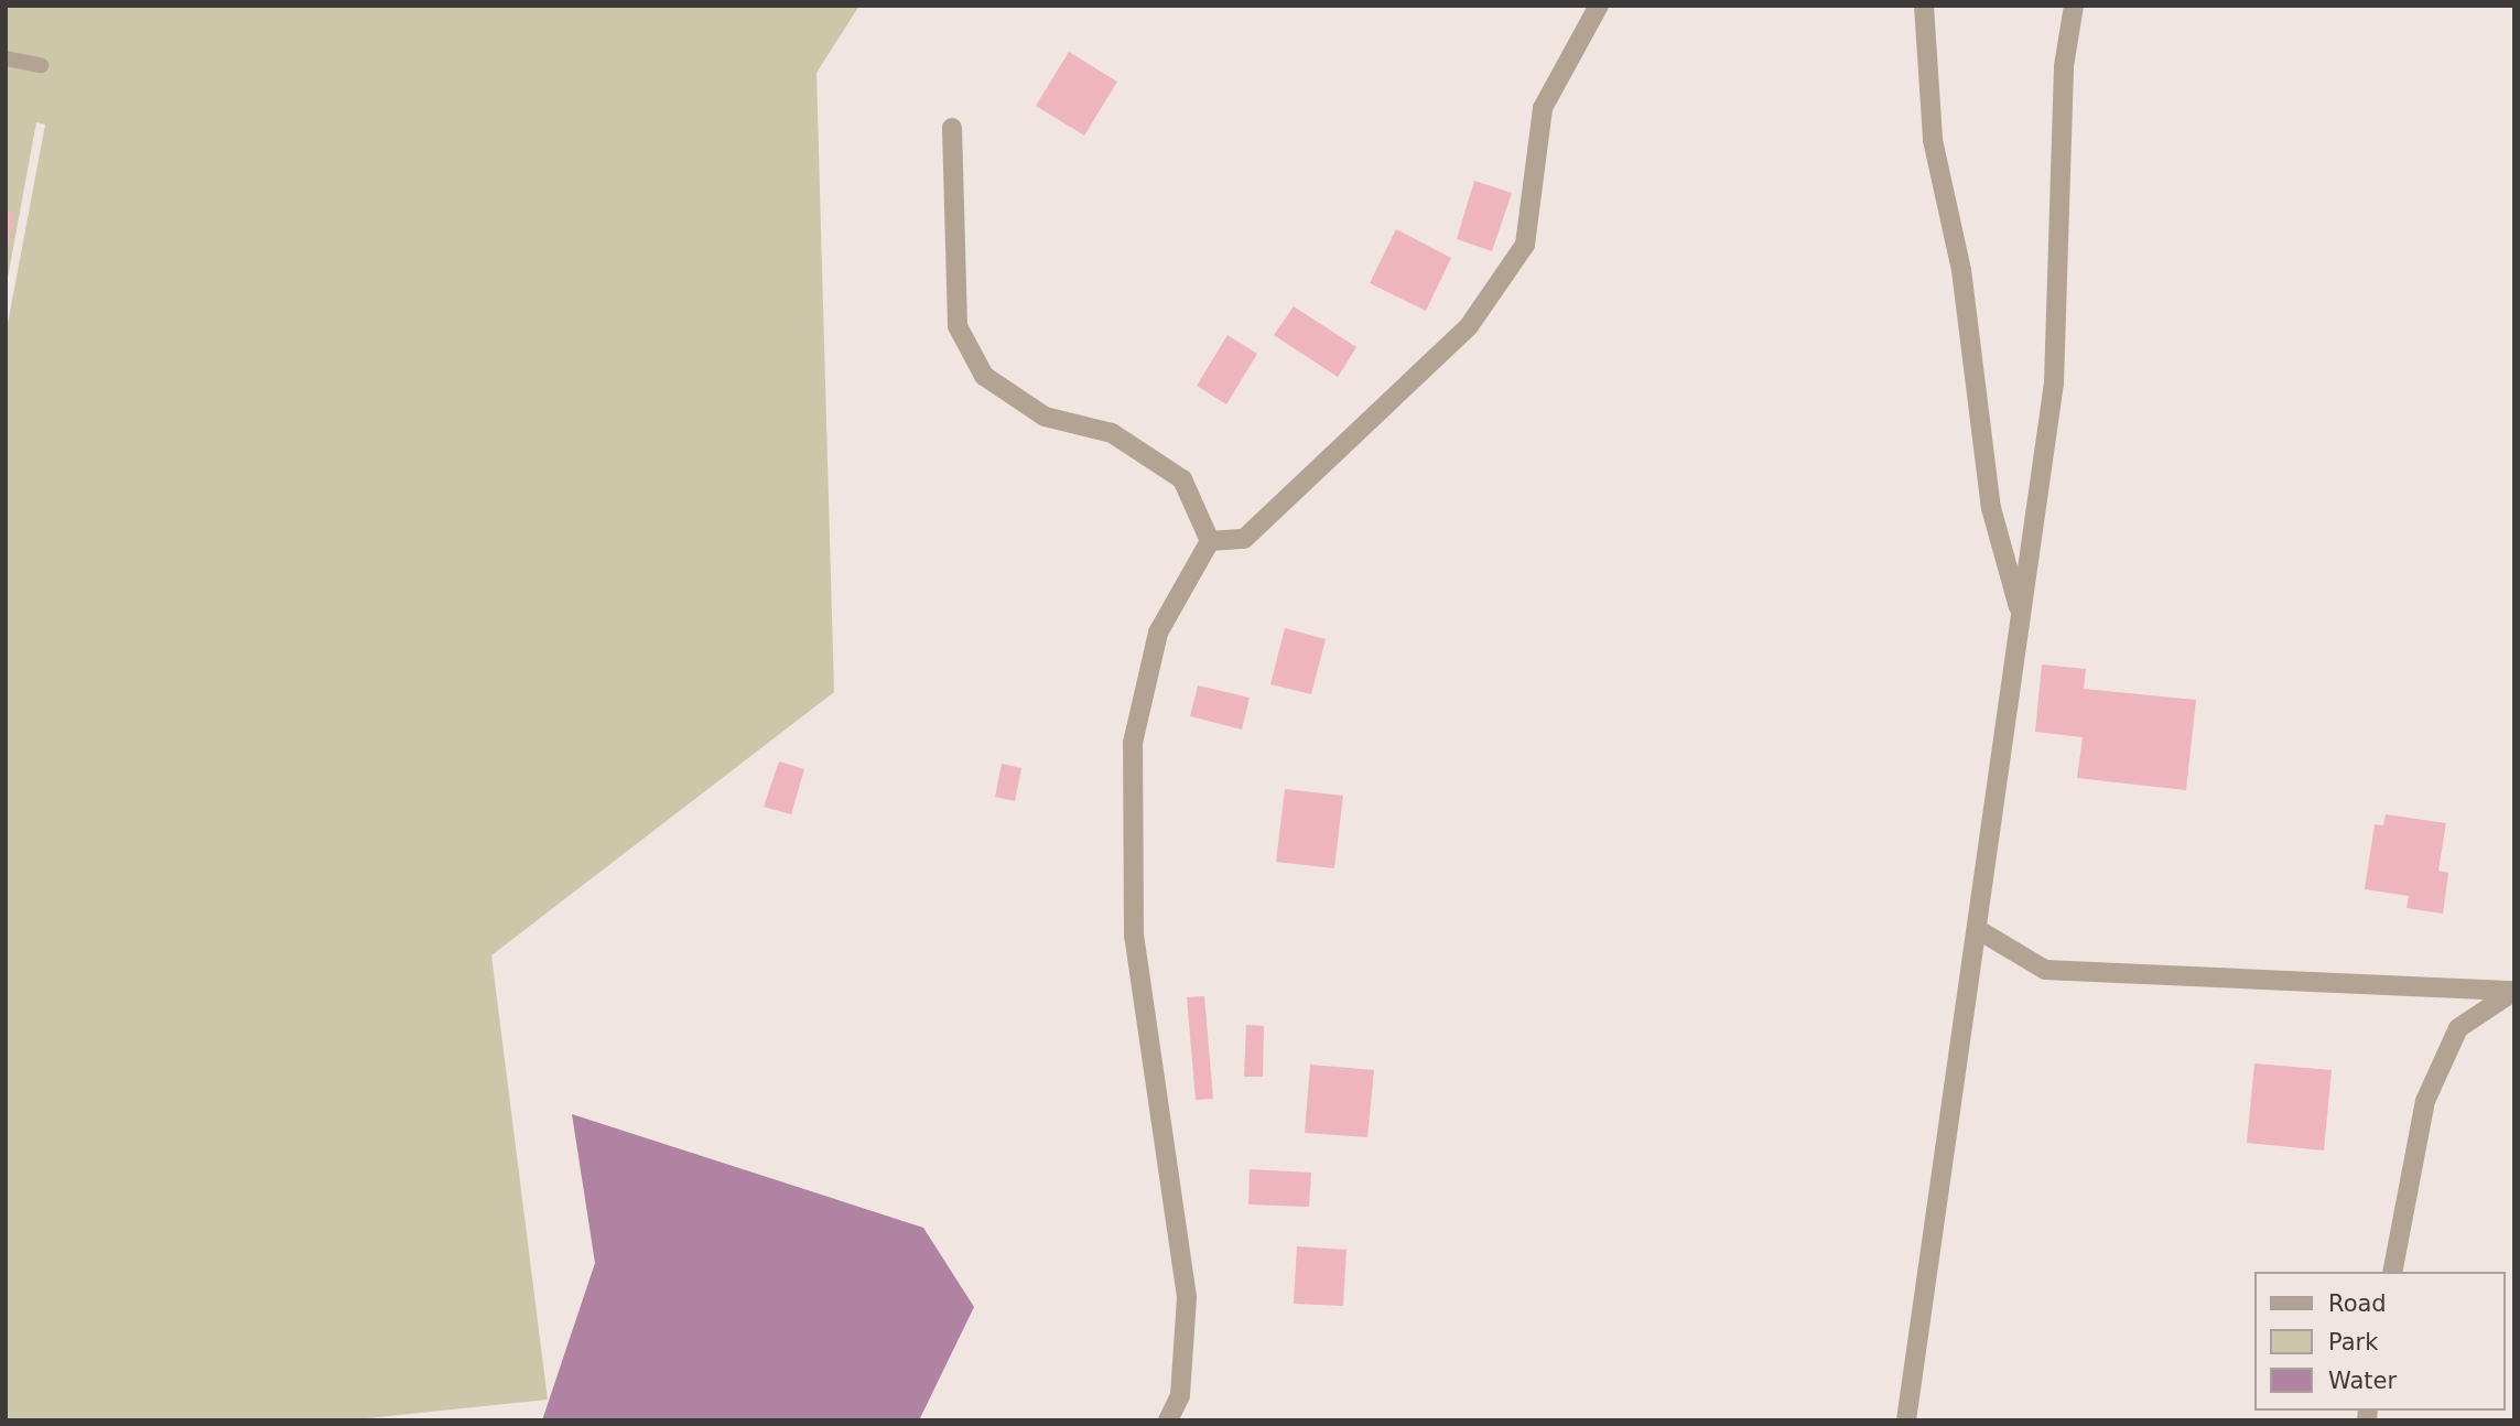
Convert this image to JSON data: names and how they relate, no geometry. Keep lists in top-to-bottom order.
{
  "legend": ["Road", "Park", "Water"]
}
